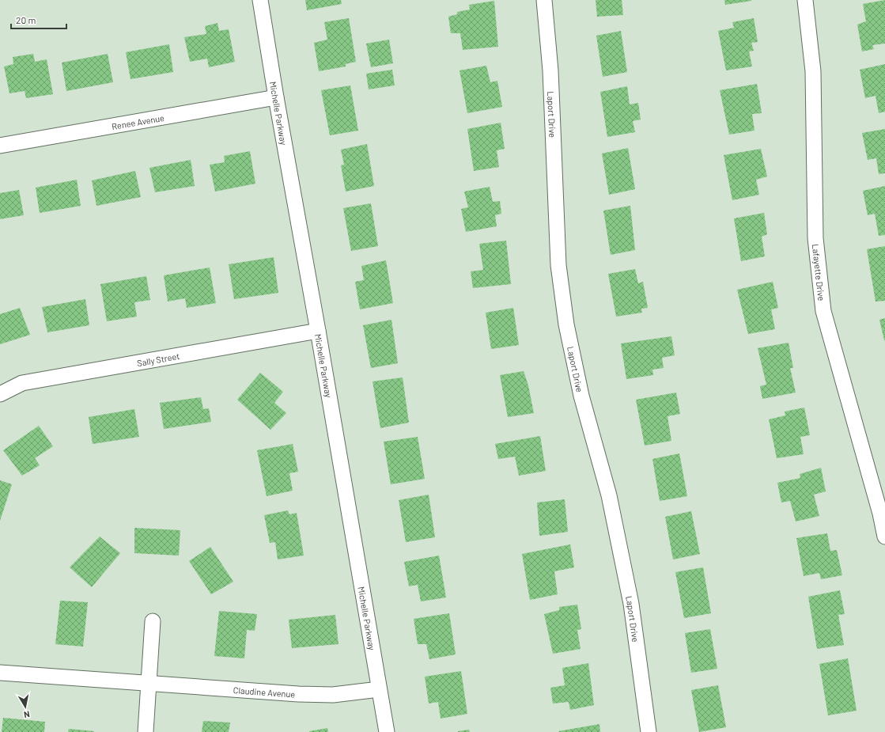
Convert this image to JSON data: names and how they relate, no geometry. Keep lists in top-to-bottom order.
{
  "streets": {
    "street": [
      "Michelle Parkway",
      "Laport Drive",
      "Renee Avenue",
      "Lafayette Drive",
      "Sally Street",
      "Claudine Avenue"
    ]
  },
  "crossings": [
    ["Michelle Parkway", "Renee Avenue"],
    ["Michelle Parkway", "Sally Street"],
    ["Michelle Parkway", "Claudine Avenue"]
  ],
  "scale_bar": "20 m",
  "north": "bottom"
}
